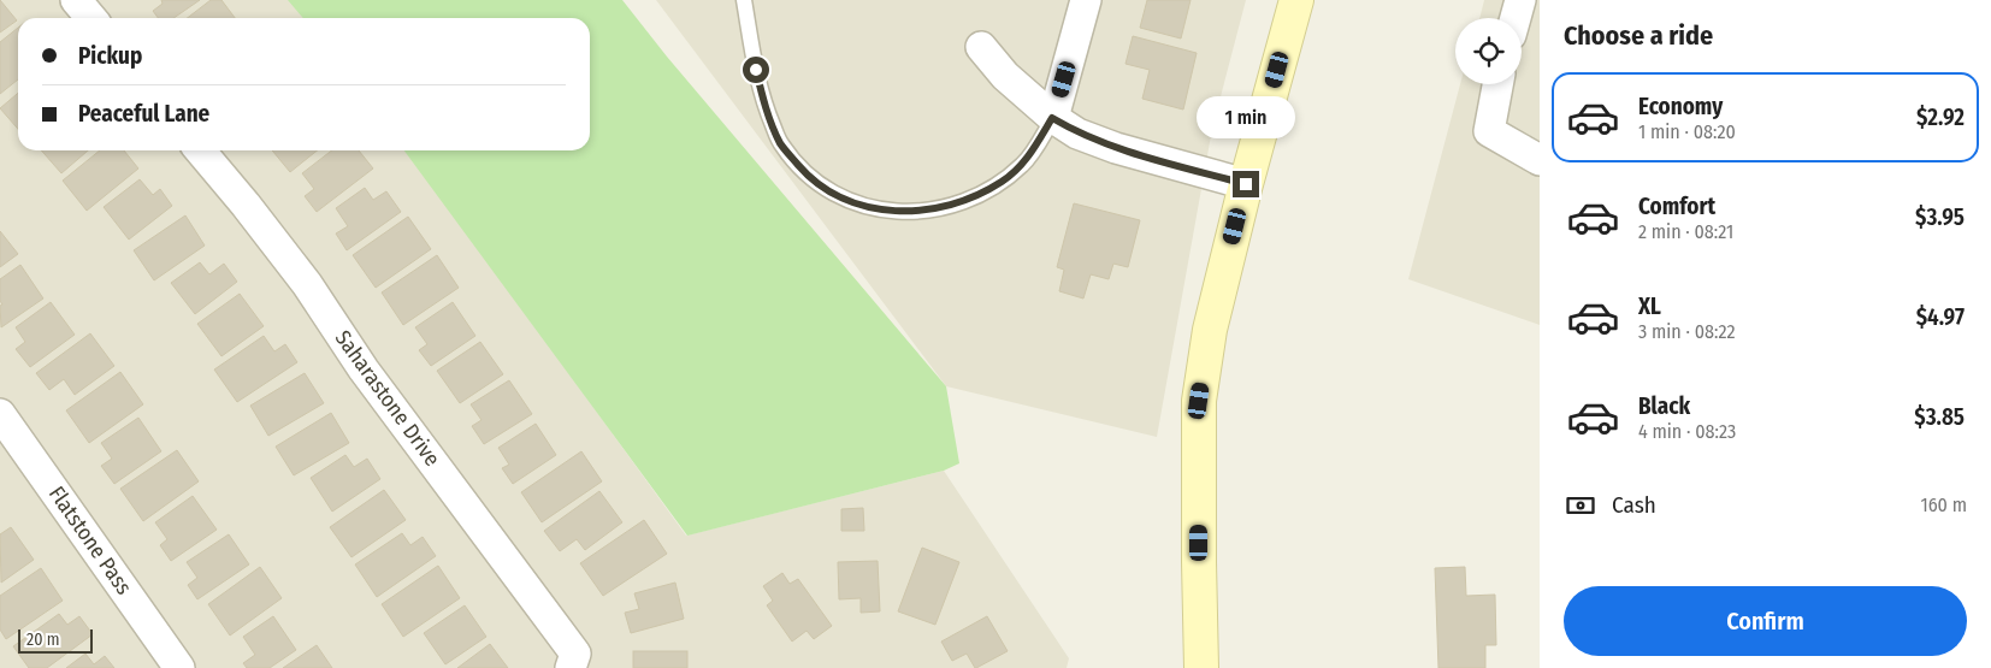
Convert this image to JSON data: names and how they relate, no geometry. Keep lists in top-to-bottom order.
{
  "streets": {
    "street": ["Saharastone Drive", "Flatstone Pass"]
  },
  "scale_bar": "20 m",
  "page": {
    "heading": "Choose a ride",
    "banner": ["Pickup", "Peaceful Lane"],
    "list": [
      {
        "name": "Economy",
        "note": "1 min · 08:20",
        "value": "$2.92"
      },
      {
        "name": "Comfort",
        "note": "2 min · 08:21",
        "value": "$3.95"
      },
      {
        "name": "XL",
        "note": "3 min · 08:22",
        "value": "$4.97"
      },
      {
        "name": "Black",
        "note": "4 min · 08:23",
        "value": "$3.85"
      }
    ],
    "bubble": "1 min",
    "pay": ["Cash", "160 m"],
    "buttons": "Confirm",
    "scale": "20 m"
  }
}
